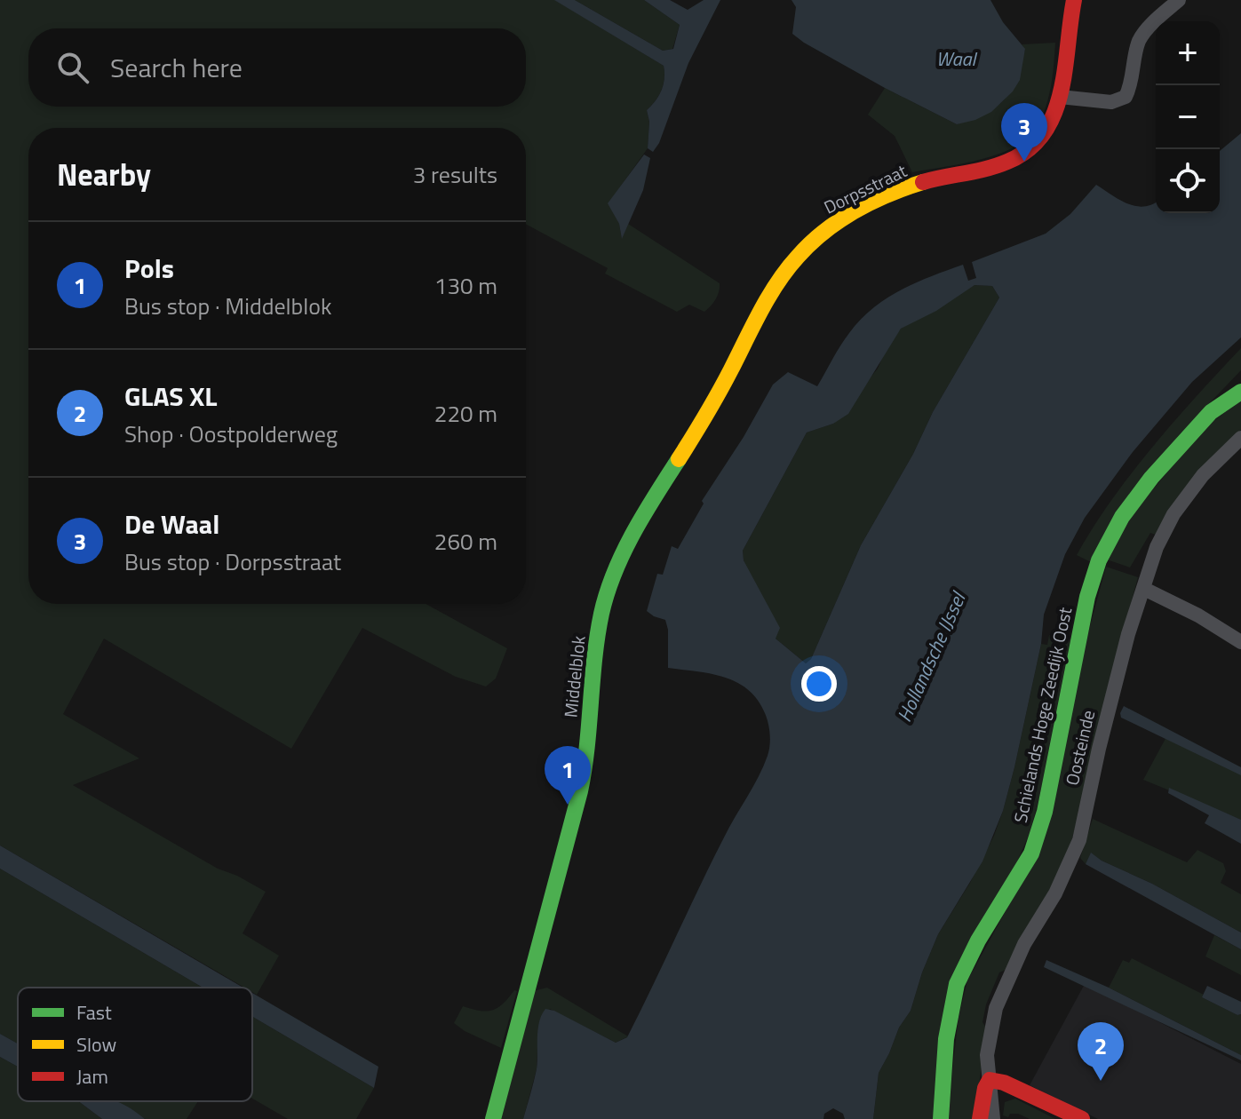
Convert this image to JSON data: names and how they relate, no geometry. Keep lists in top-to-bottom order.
{
  "streets": {
    "street": [
      "Dorpsstraat",
      "Middelblok",
      "Schielands Hoge Zeedijk Oost",
      "Oosteinde"
    ]
  },
  "crossings": [
    ["Dorpsstraat", "Middelblok"]
  ],
  "water": ["Waal", "Hollandsche IJssel"],
  "legend": ["Fast", "Slow", "Jam"],
  "page": {
    "map_buttons": ["+", "−"],
    "search": "Search here",
    "pins": ["3", "1", "2"],
    "heading": ["Nearby", "3 results"],
    "list": [
      {
        "mark": "1",
        "name": "Pols",
        "note": "Bus stop · Middelblok",
        "value": "130 m"
      },
      {
        "mark": "2",
        "name": "GLAS XL",
        "note": "Shop · Oostpolderweg",
        "value": "220 m"
      },
      {
        "mark": "3",
        "name": "De Waal",
        "note": "Bus stop · Dorpsstraat",
        "value": "260 m"
      }
    ]
  }
}
